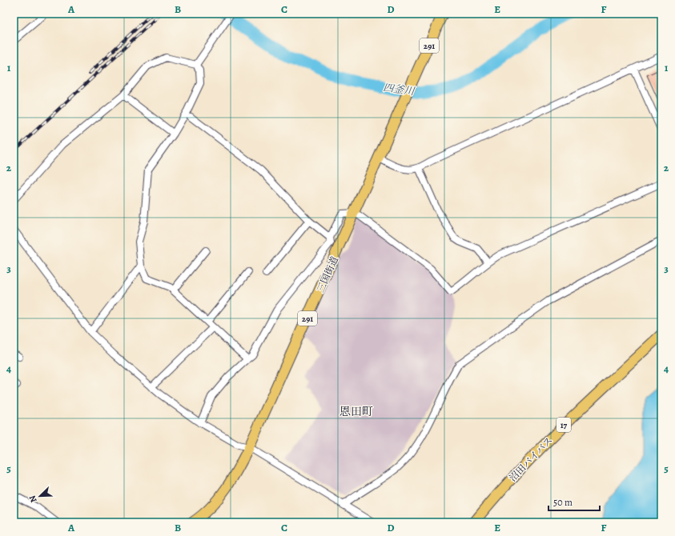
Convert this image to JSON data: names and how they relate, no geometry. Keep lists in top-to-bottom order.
{
  "streets": {
    "highway": [
      "291",
      "三国街道",
      "17",
      "沼田バイパス"
    ]
  },
  "districts": ["恩田町"],
  "water": ["四釜川"],
  "scale_bar": "50 m",
  "north": "bottom left",
  "grid": {
    "columns": [
      "A",
      "B",
      "C",
      "D",
      "E",
      "F"
    ],
    "rows": [
      "1",
      "2",
      "3",
      "4",
      "5"
    ]
  }
}
